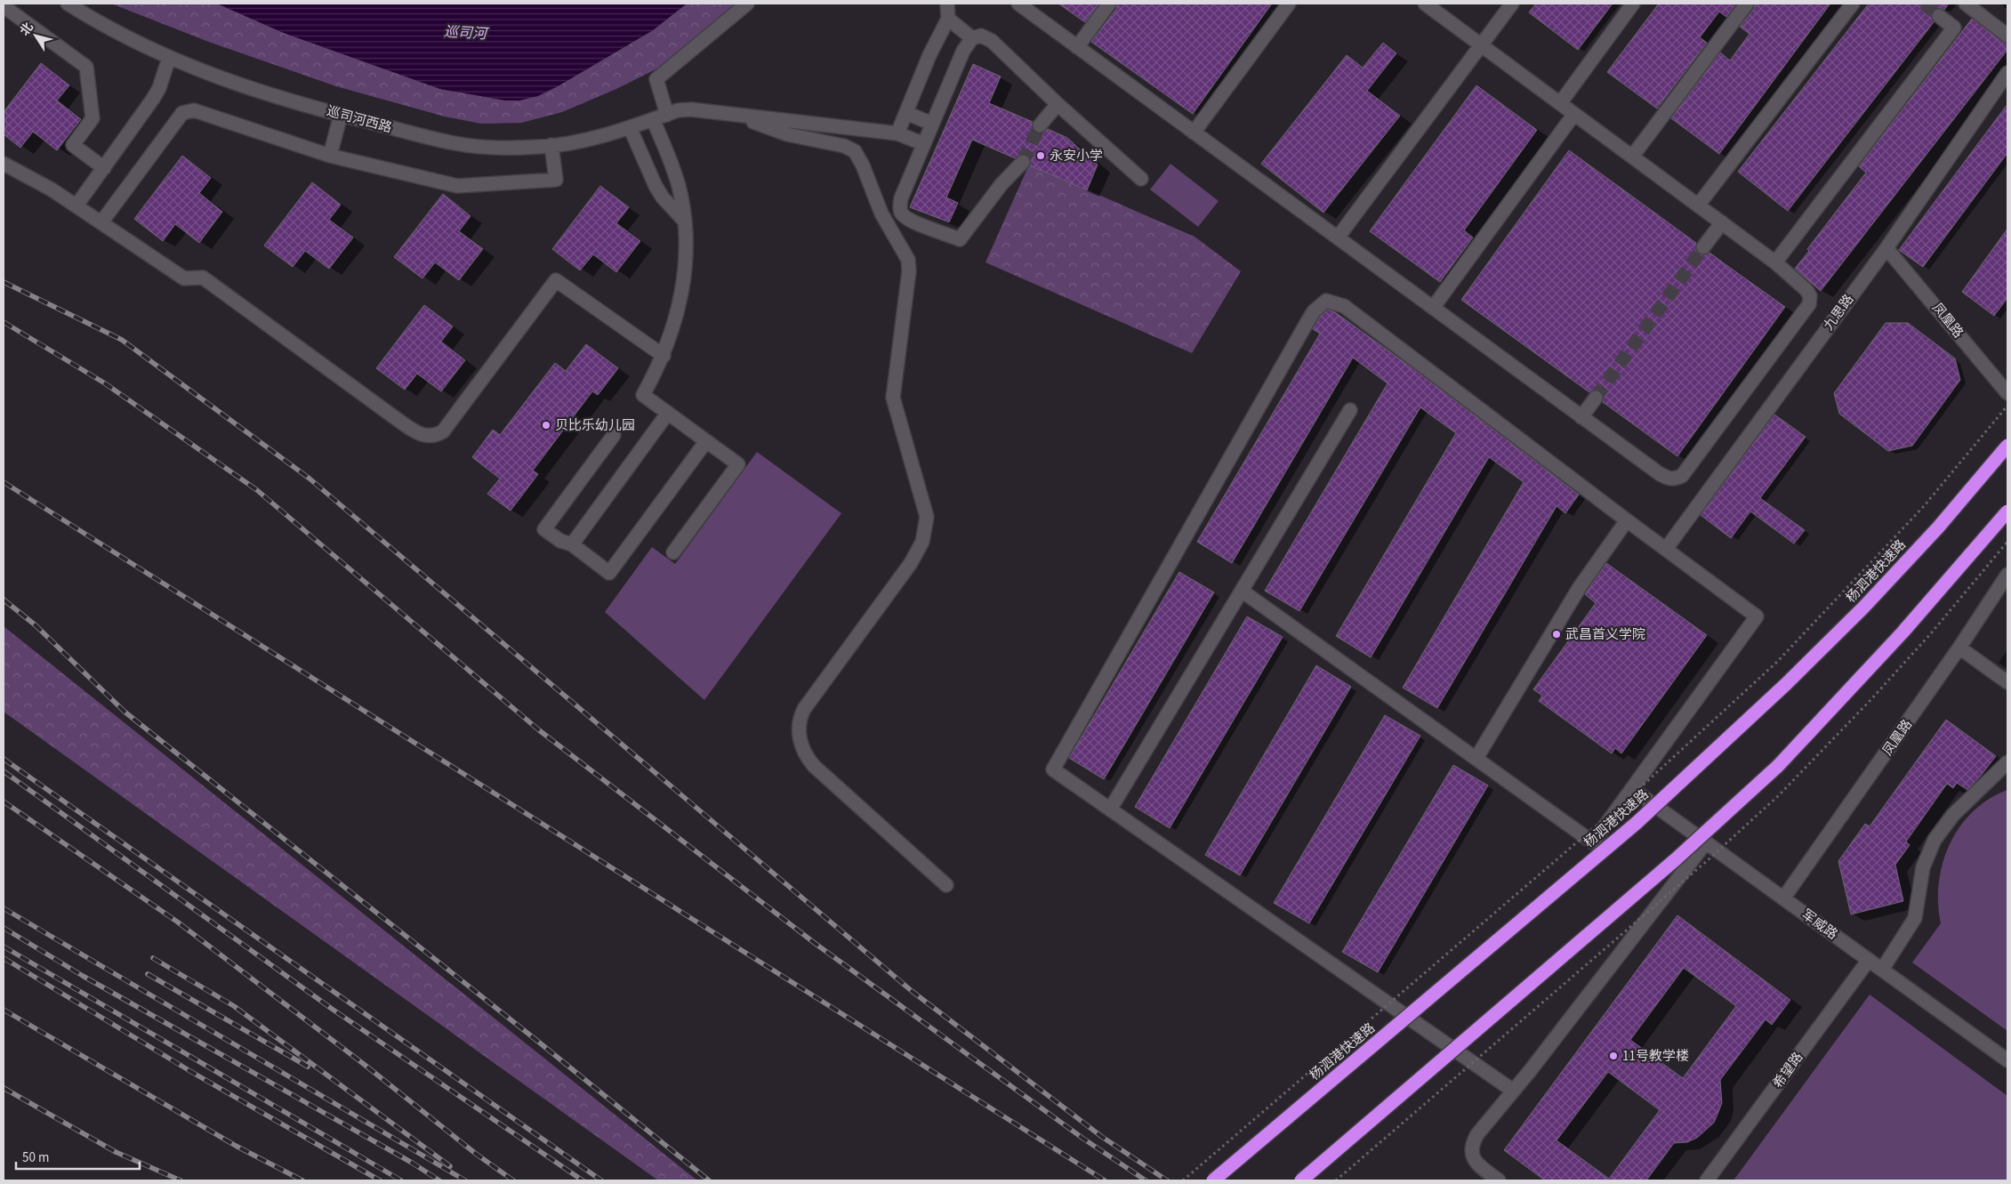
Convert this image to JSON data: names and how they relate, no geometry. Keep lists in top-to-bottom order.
{
  "streets": {
    "highway": ["杨泗港快速路"],
    "street": [
      "巡司河西路",
      "九思路",
      "凤凰路",
      "军威路",
      "希望路"
    ]
  },
  "crossings": [
    ["九思路", "凤凰路"],
    ["凤凰路", "军威路"],
    ["军威路", "希望路"]
  ],
  "water": ["巡司河"],
  "places": [
    "永安小学",
    "贝比乐幼儿园",
    "武昌首义学院",
    "11号教学楼"
  ],
  "scale_bar": "50 m",
  "north": "top left"
}
